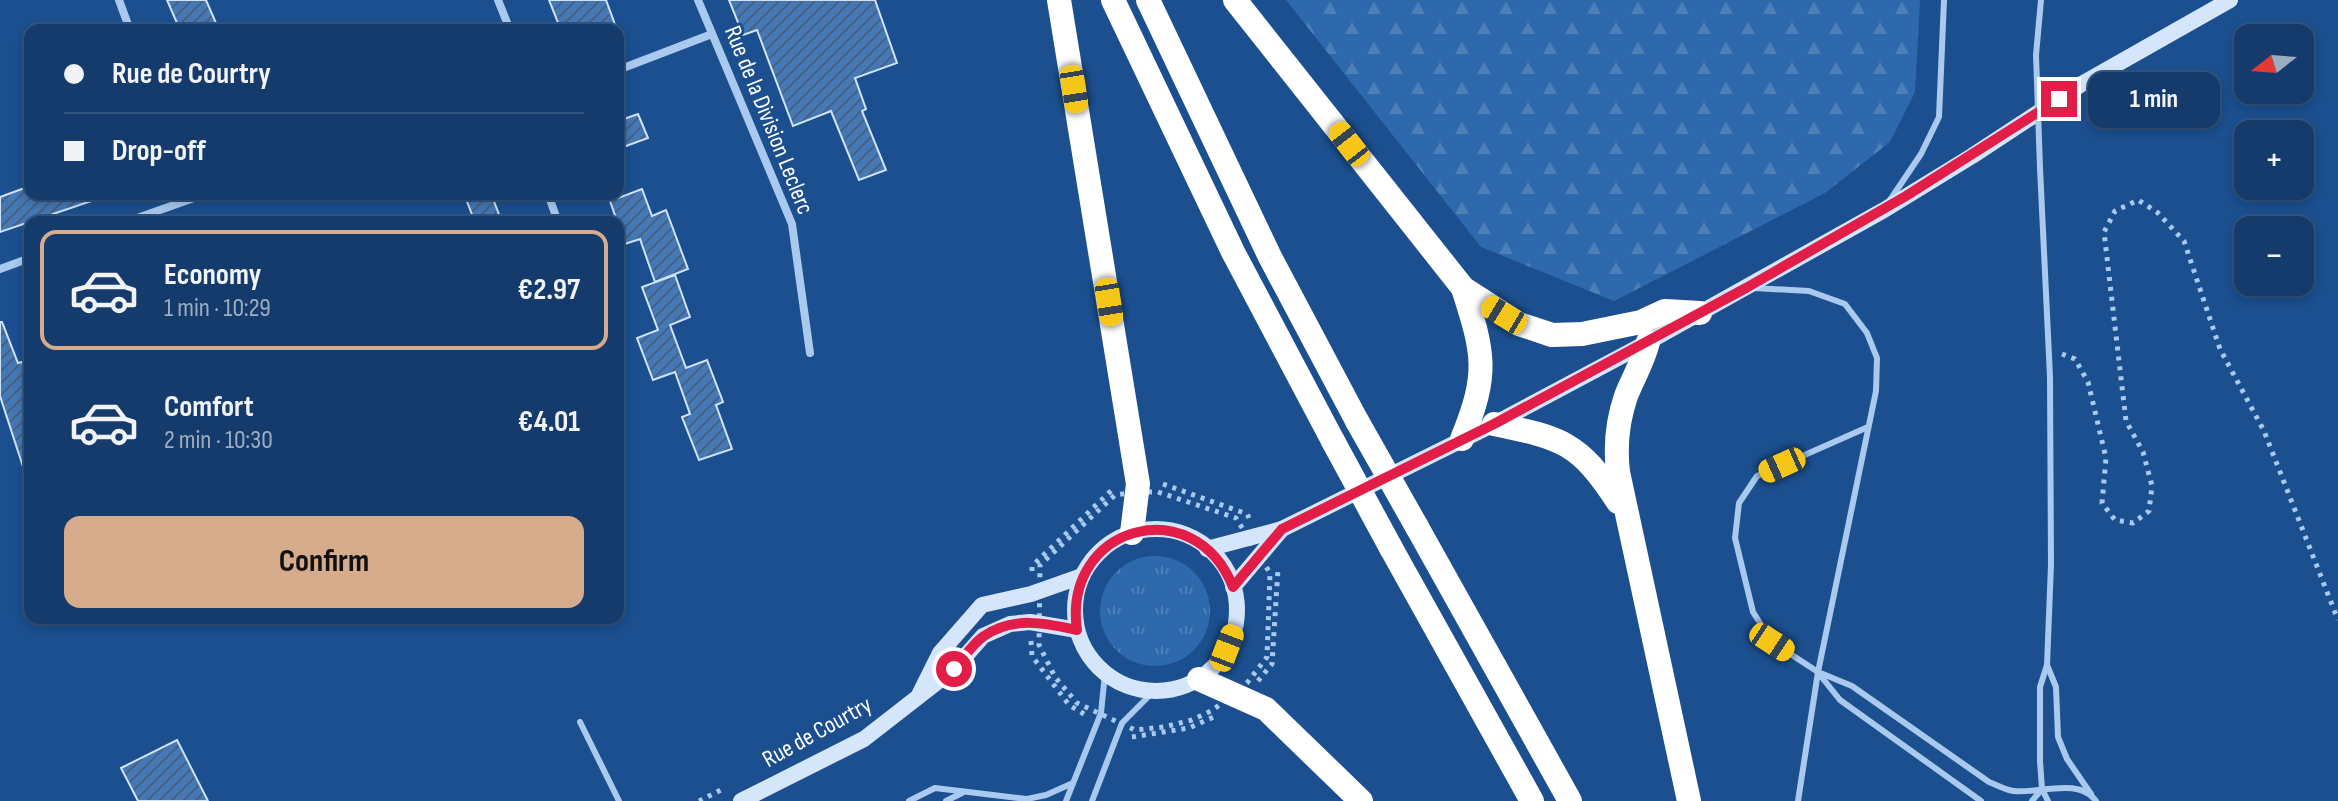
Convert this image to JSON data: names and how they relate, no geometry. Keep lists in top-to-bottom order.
{
  "streets": {
    "main road": ["Rue de Courtry"],
    "street": ["Rue de la Division Leclerc"]
  },
  "north": "left",
  "page": {
    "map_buttons": ["+", "−"],
    "banner": ["Rue de Courtry", "Drop-off"],
    "bubble": "1 min",
    "list": [
      {
        "name": "Economy",
        "note": "1 min · 10:29",
        "value": "€2.97"
      },
      {
        "name": "Comfort",
        "note": "2 min · 10:30",
        "value": "€4.01"
      }
    ],
    "buttons": "Confirm"
  }
}
